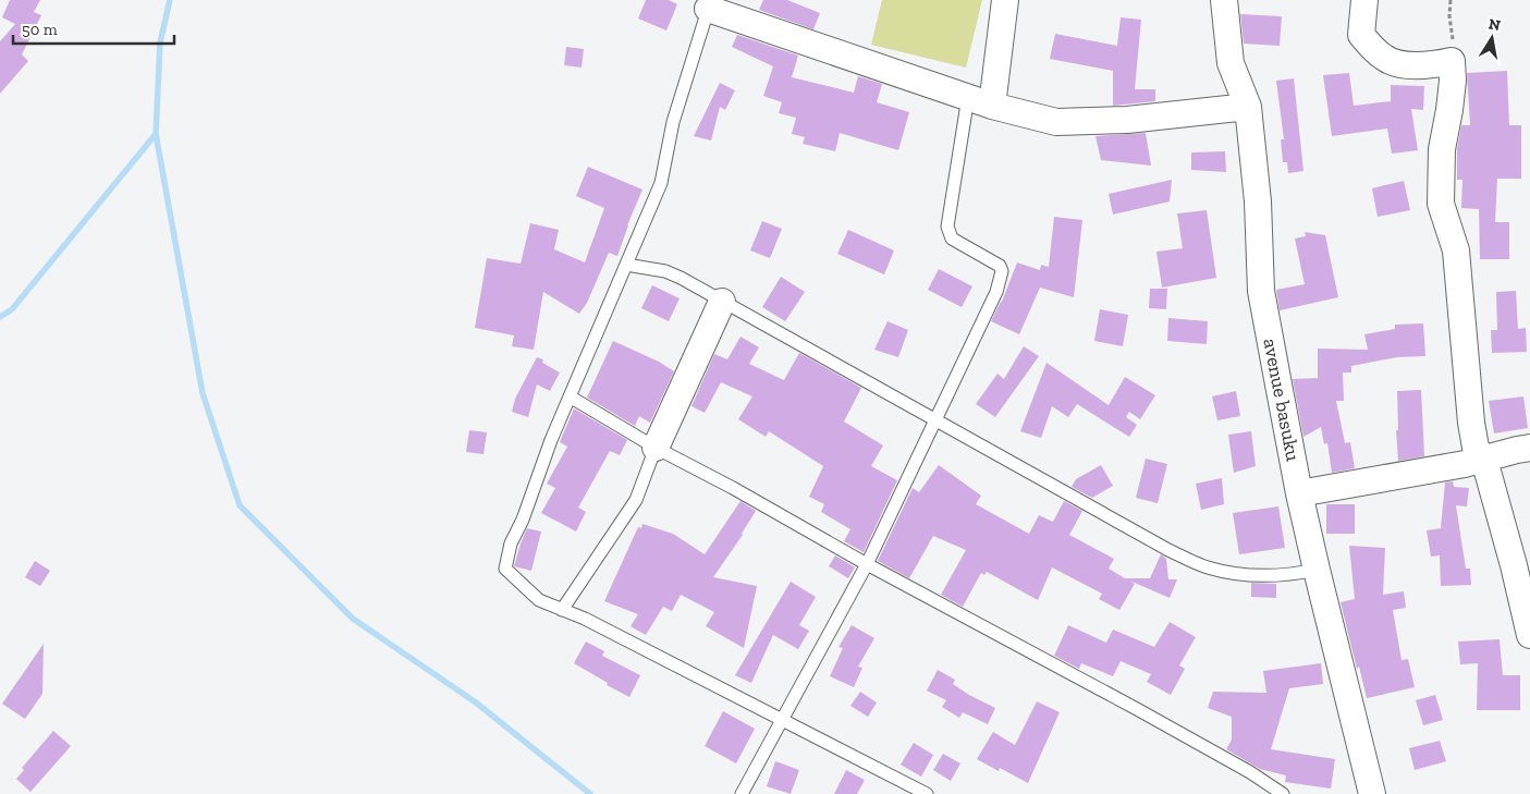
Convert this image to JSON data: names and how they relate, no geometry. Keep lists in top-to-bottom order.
{
  "streets": {
    "street": ["avenue basuku"]
  },
  "scale_bar": "50 m",
  "north": "top"
}
